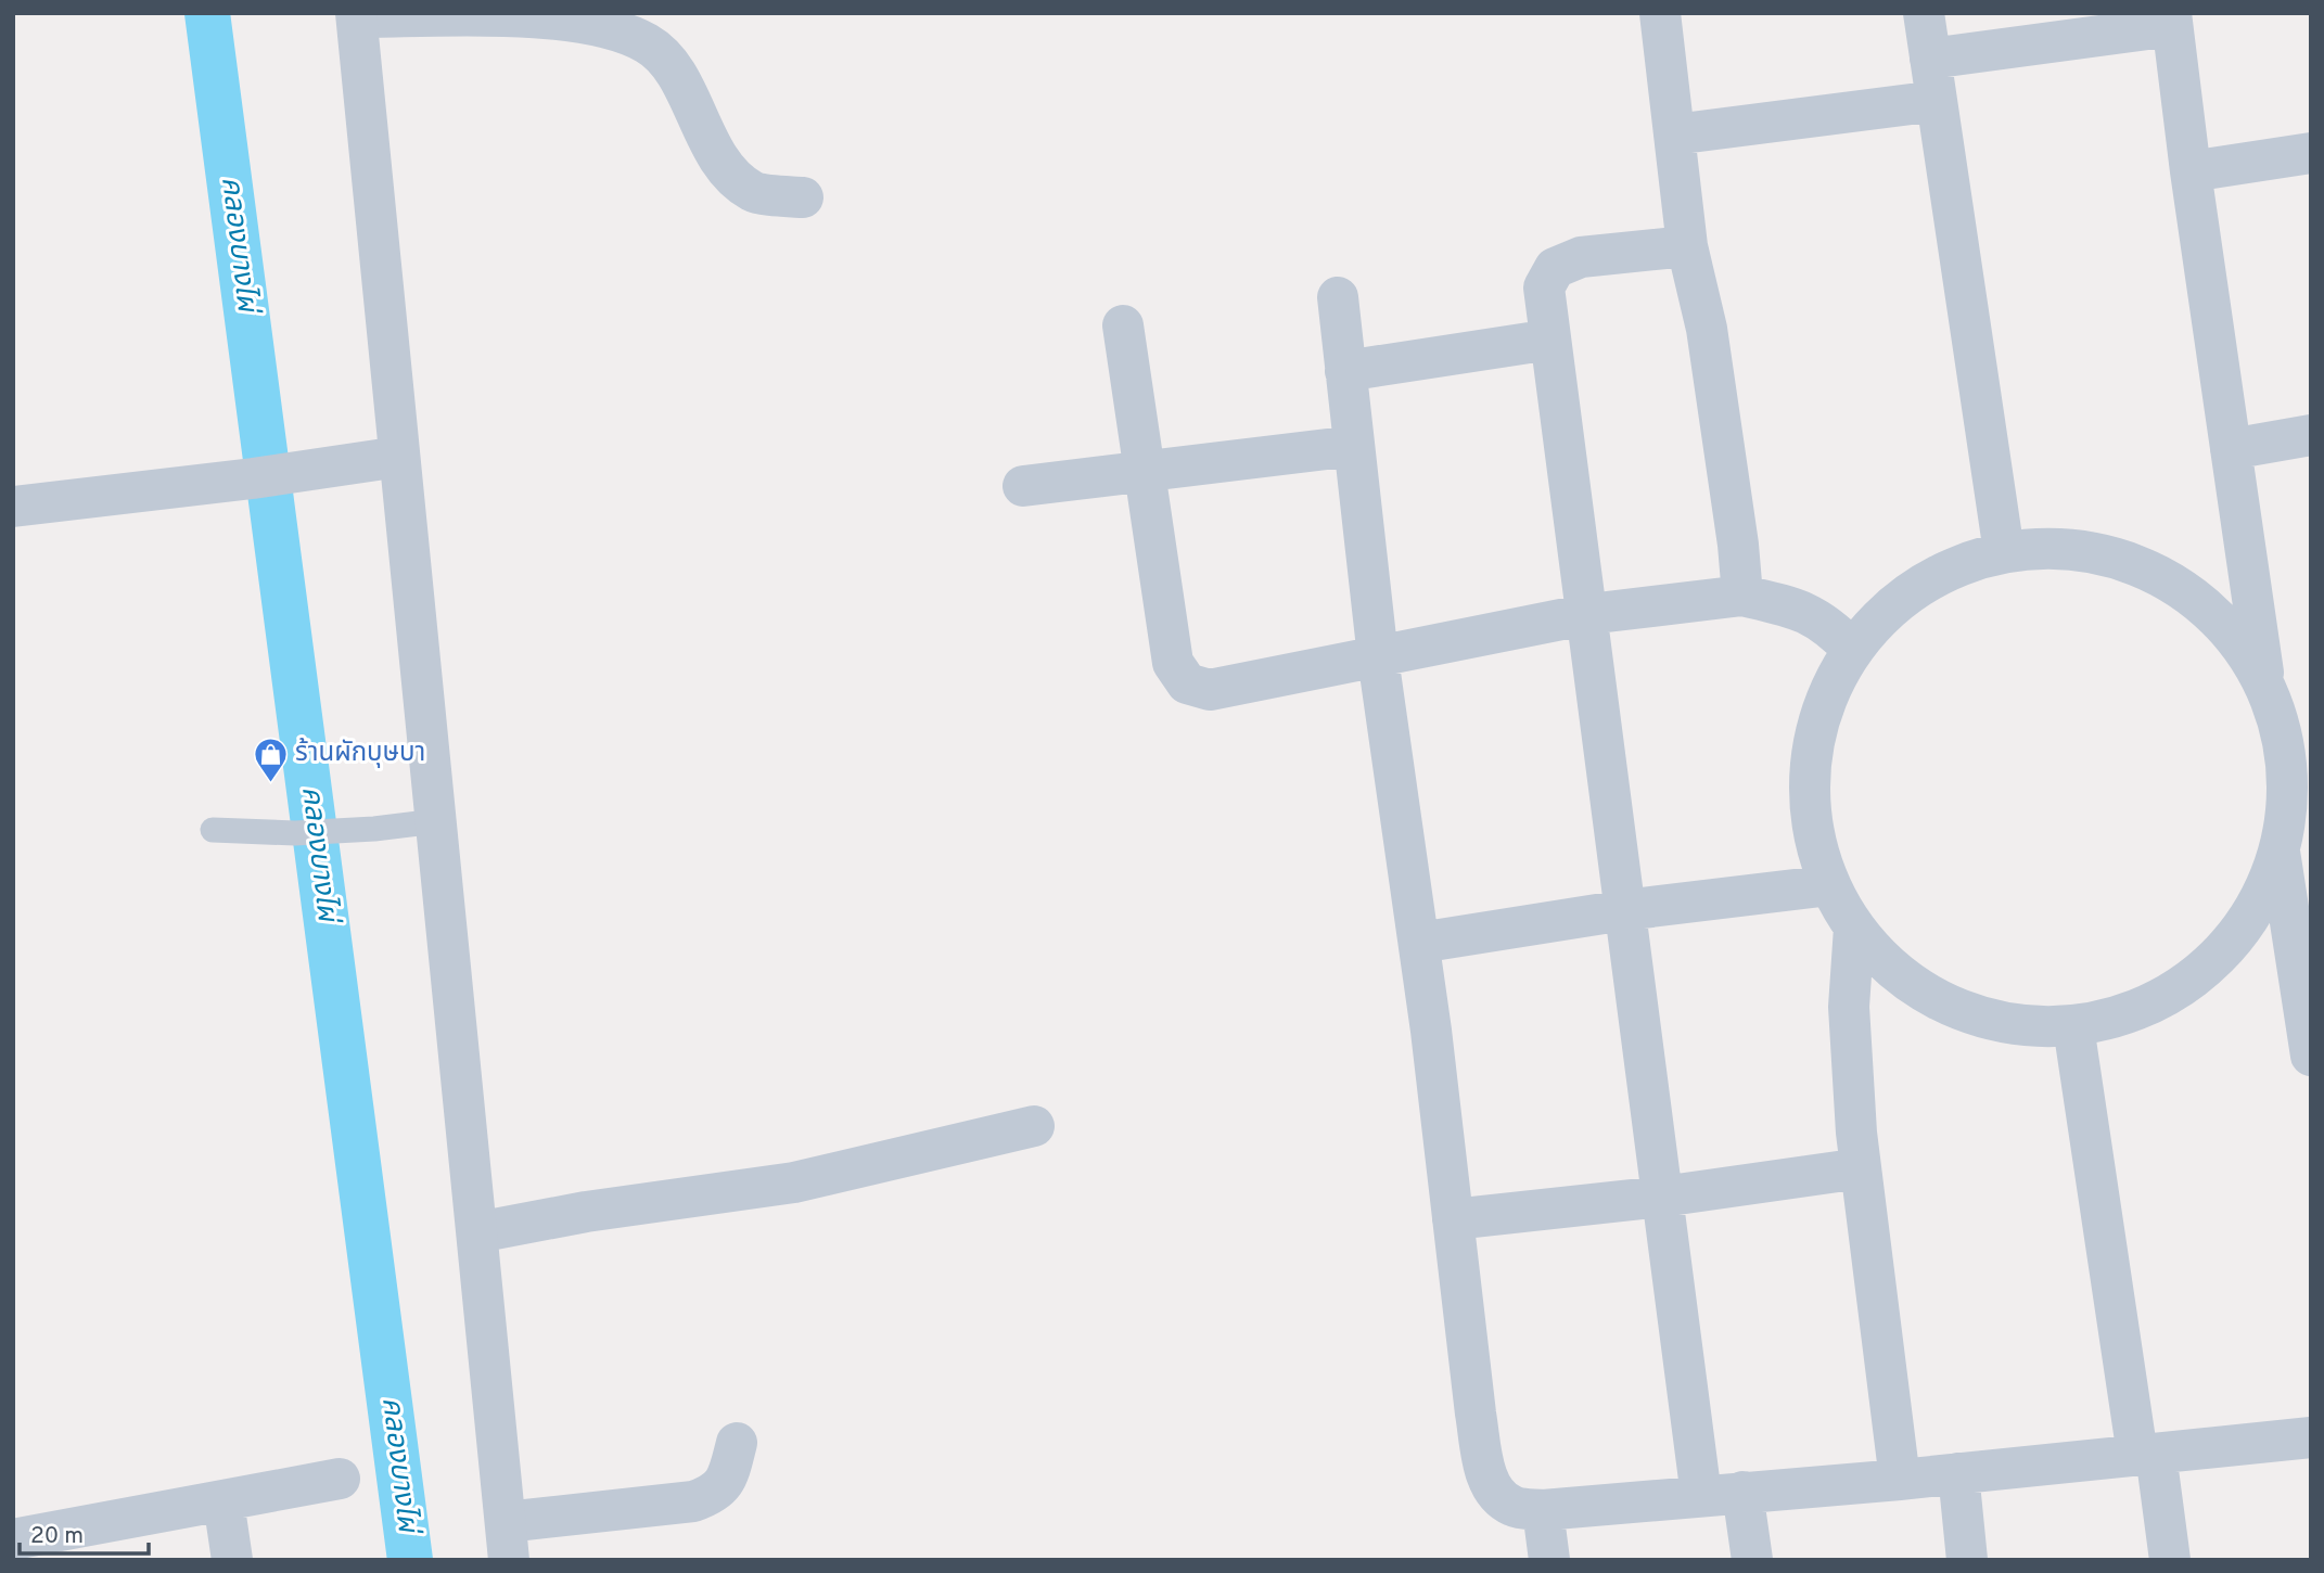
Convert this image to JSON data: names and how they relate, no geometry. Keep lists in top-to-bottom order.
{
  "water": ["คลองบางไผ่"],
  "places": {
    "shop": ["ร้านผักบุษบา"]
  },
  "scale_bar": "20 m"
}
